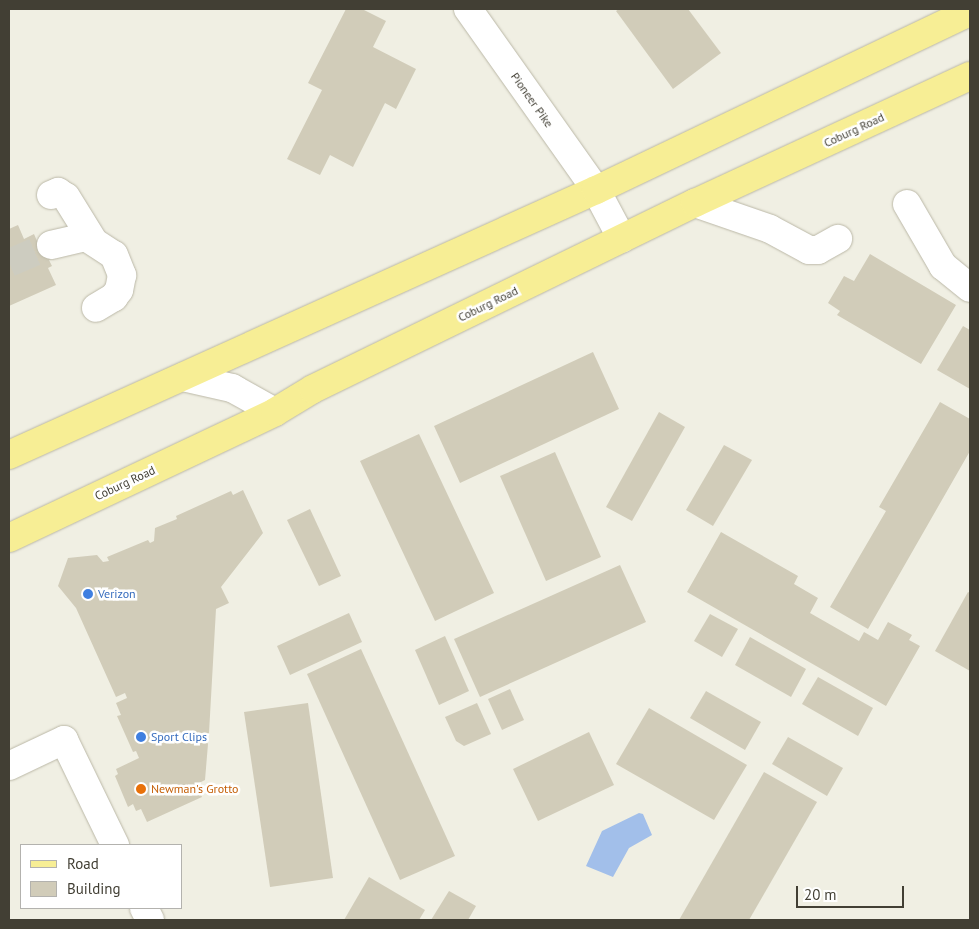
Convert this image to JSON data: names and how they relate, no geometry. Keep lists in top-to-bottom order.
{
  "streets": {
    "main road": ["Coburg Road"],
    "street": ["Pioneer Pike"]
  },
  "crossings": [
    ["Pioneer Pike", "Coburg Road"]
  ],
  "places": ["Verizon", "Sport Clips", "Newman's Grotto"],
  "legend": ["Road", "Building"],
  "scale_bar": "20 m"
}
